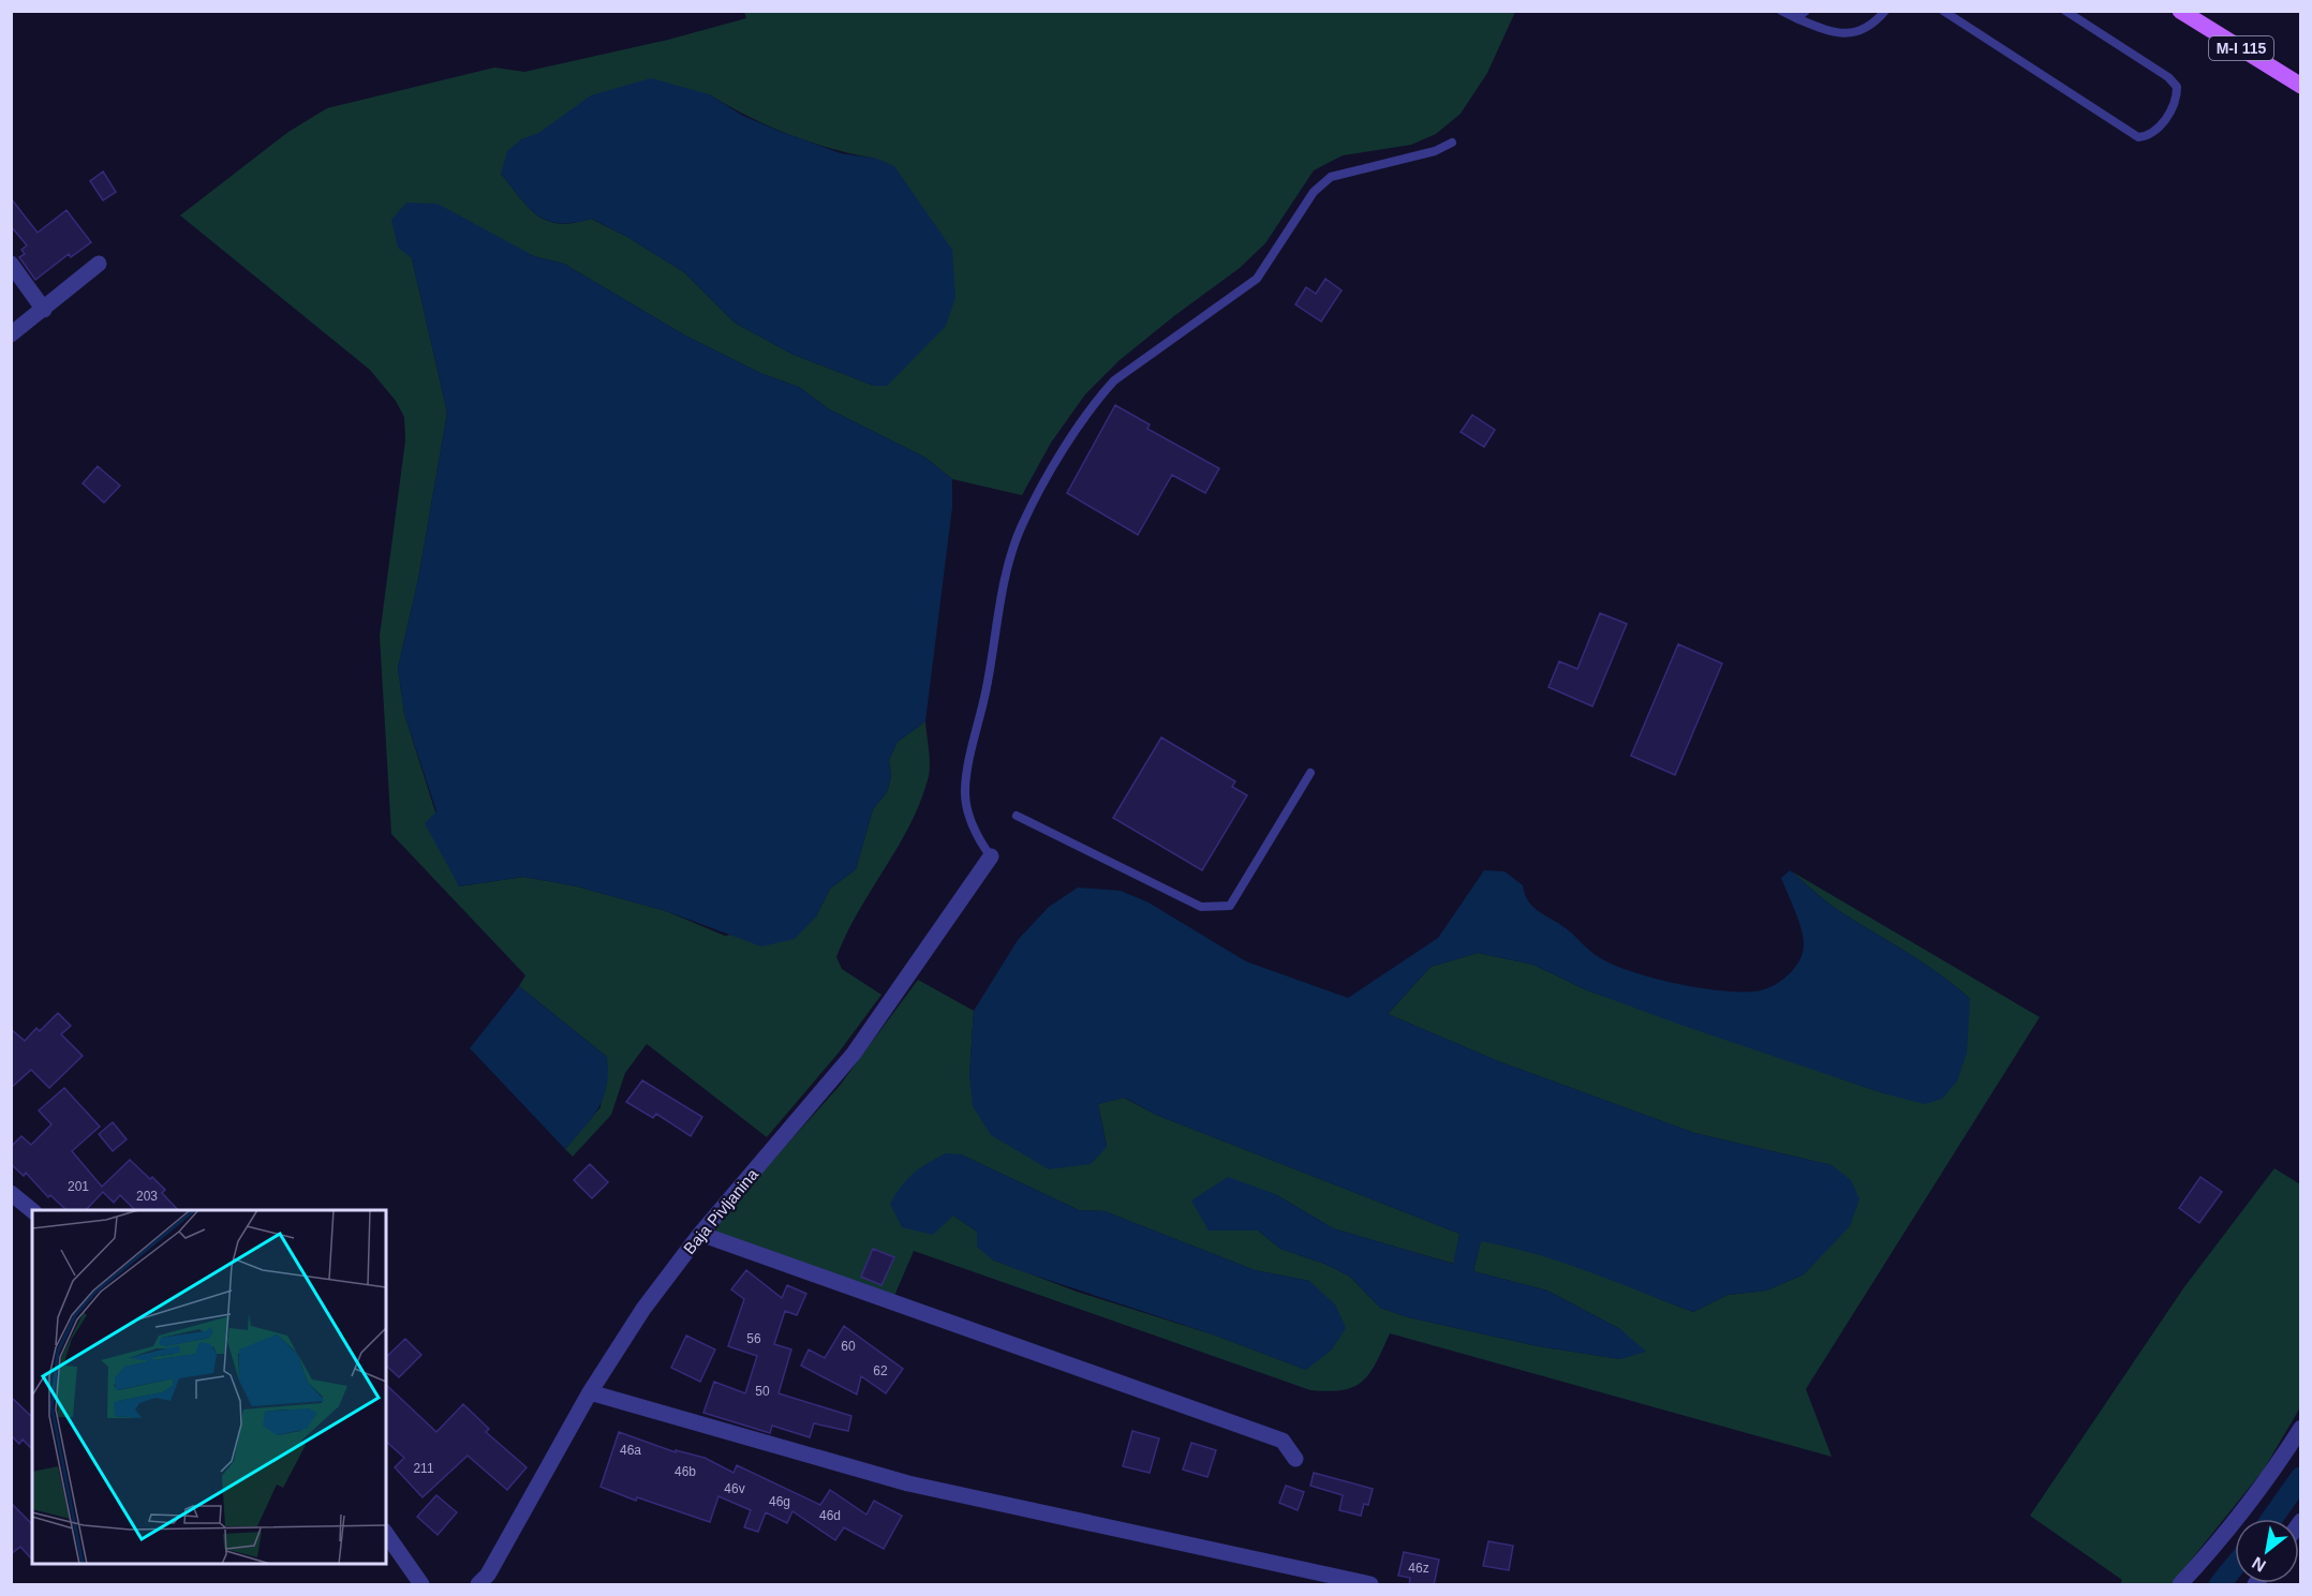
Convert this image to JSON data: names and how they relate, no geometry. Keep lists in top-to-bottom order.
{
  "streets": {
    "main road": ["M-I 115"],
    "street": ["Baja Pivljanina"]
  },
  "house_numbers": [
    "201",
    "203",
    "56",
    "60",
    "62",
    "50",
    "46a",
    "211",
    "46b",
    "46v",
    "46g",
    "46d",
    "46z"
  ],
  "north": "bottom left"
}
